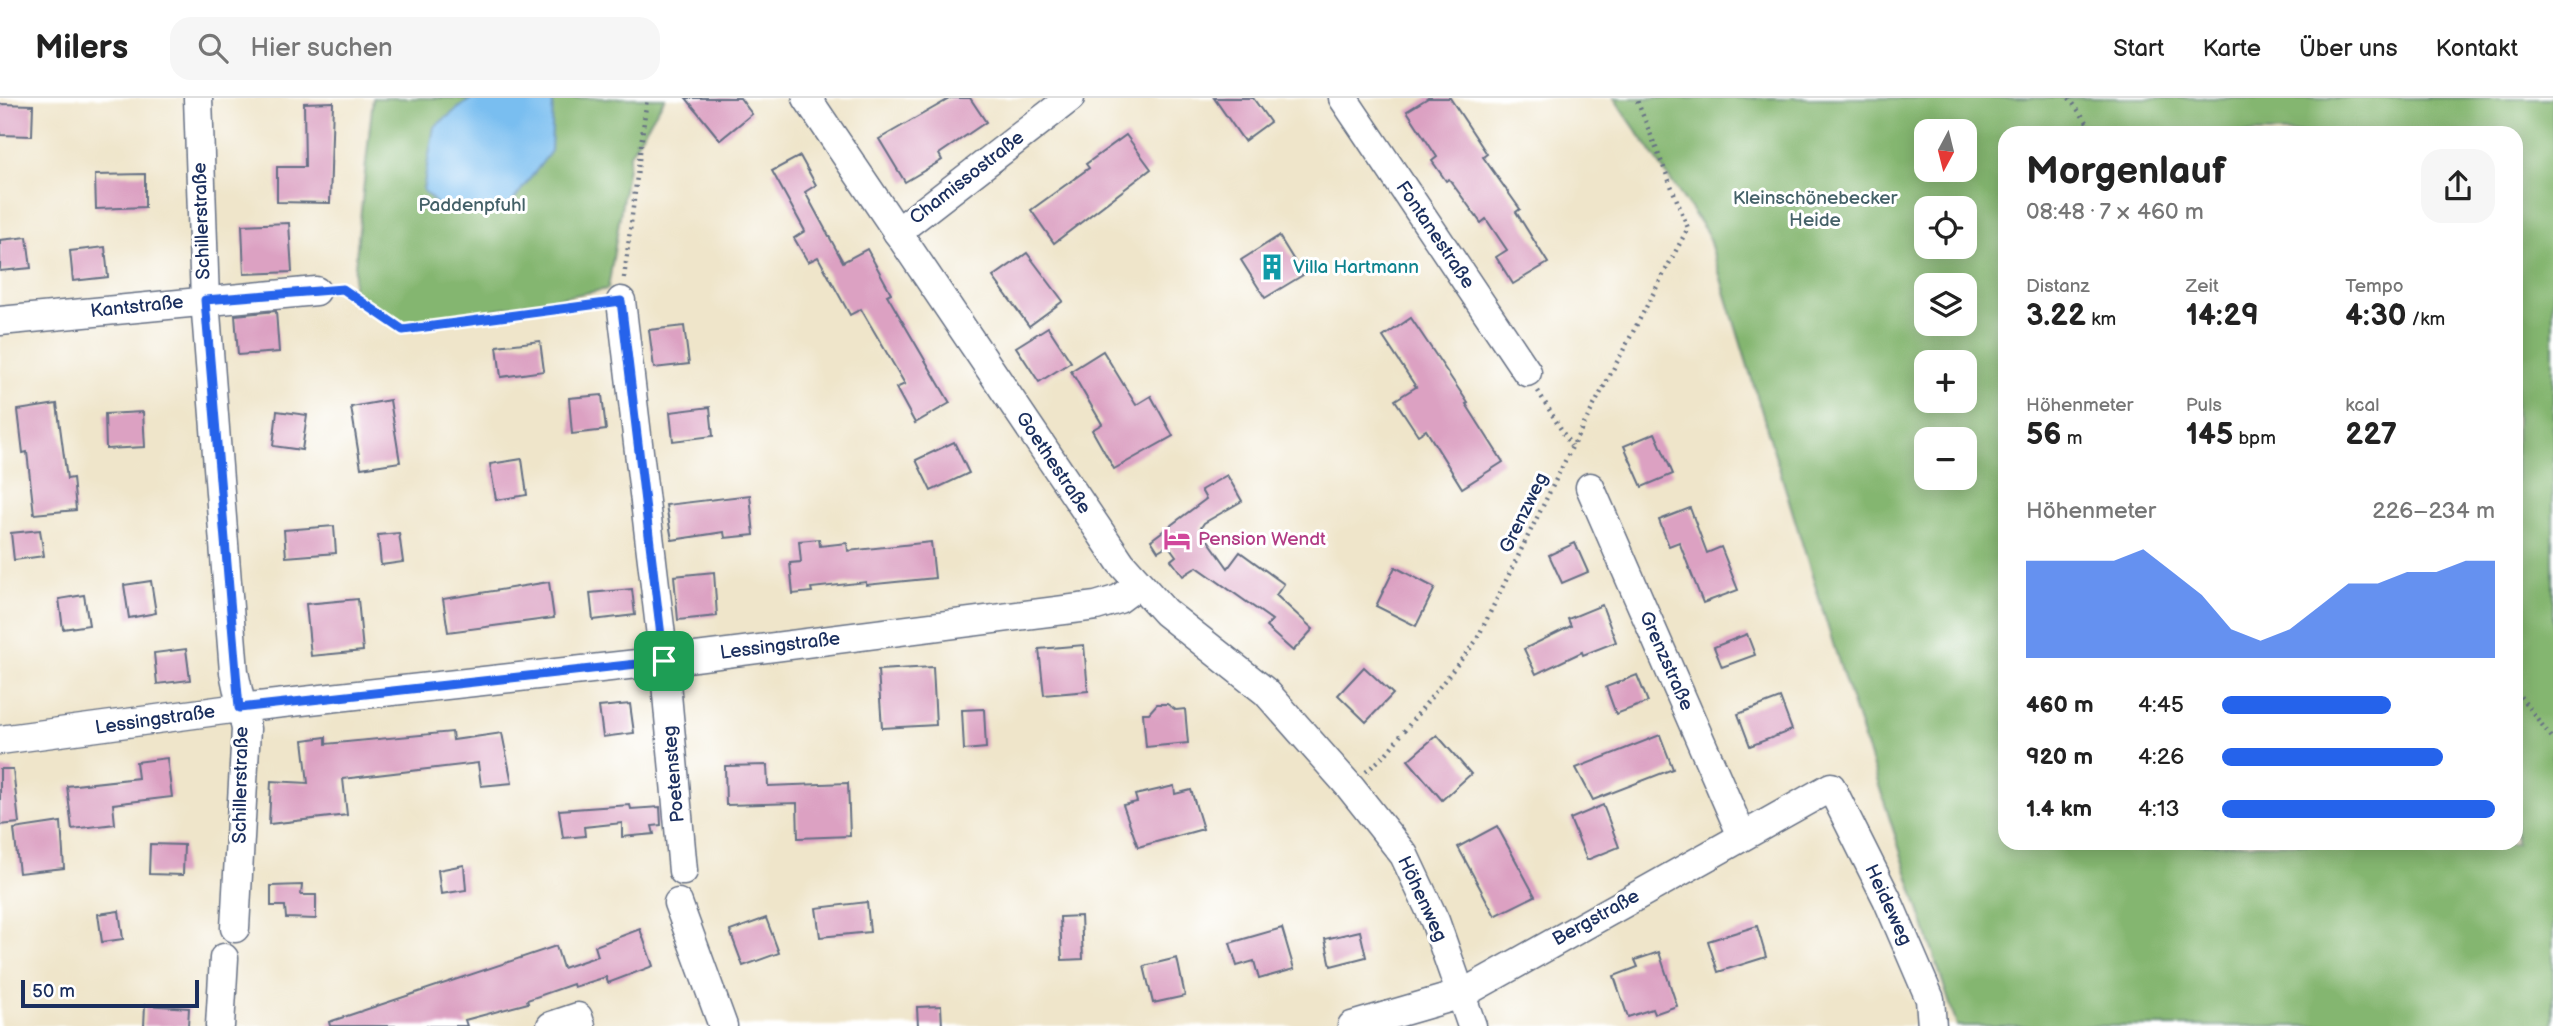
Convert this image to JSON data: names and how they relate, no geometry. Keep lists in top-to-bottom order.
{
  "streets": {
    "street": [
      "Chamissostraße",
      "Schillerstraße",
      "Fontanestraße",
      "Kantstraße",
      "Goethestraße",
      "Lessingstraße",
      "Grenzstraße",
      "Poetensteg",
      "Höhenweg",
      "Heideweg",
      "Bergstraße"
    ],
    "path": ["Grenzweg"]
  },
  "crossings": [
    ["Chamissostraße", "Goethestraße"],
    ["Schillerstraße", "Kantstraße"],
    ["Schillerstraße", "Lessingstraße"],
    ["Goethestraße", "Grenzweg"],
    ["Goethestraße", "Lessingstraße"],
    ["Goethestraße", "Höhenweg"],
    ["Grenzweg", "Höhenweg"],
    ["Lessingstraße", "Poetensteg"],
    ["Grenzstraße", "Bergstraße"],
    ["Höhenweg", "Bergstraße"],
    ["Heideweg", "Bergstraße"]
  ],
  "parks": ["Kleinschönebecker Heide", "Paddenpfuhl"],
  "places": {
    "building": ["Villa Hartmann"],
    "hotel": ["Pension Wendt"]
  },
  "scale_bar": "50 m",
  "north": "bottom",
  "page": {
    "header": "Milers",
    "search": "Hier suchen",
    "nav": [
      "Start",
      "Karte",
      "Über uns",
      "Kontakt"
    ],
    "map_buttons": ["+", "−"],
    "heading": ["Morgenlauf", "08:48 · 7 × 460 m"],
    "stats": [
      ["Distanz", "3.22 km"],
      ["Zeit", "14:29"],
      ["Tempo", "4:30 /km"],
      ["Höhenmeter", "56 m"],
      ["Puls", "145 bpm"],
      ["kcal", "227"]
    ],
    "chart": ["Höhenmeter", "226–234 m"],
    "list": [
      {
        "name": "460 m",
        "note": "4:45"
      },
      {
        "name": "920 m",
        "note": "4:26"
      },
      {
        "name": "1.4 km",
        "note": "4:13"
      }
    ],
    "scale": "50 m"
  }
}
